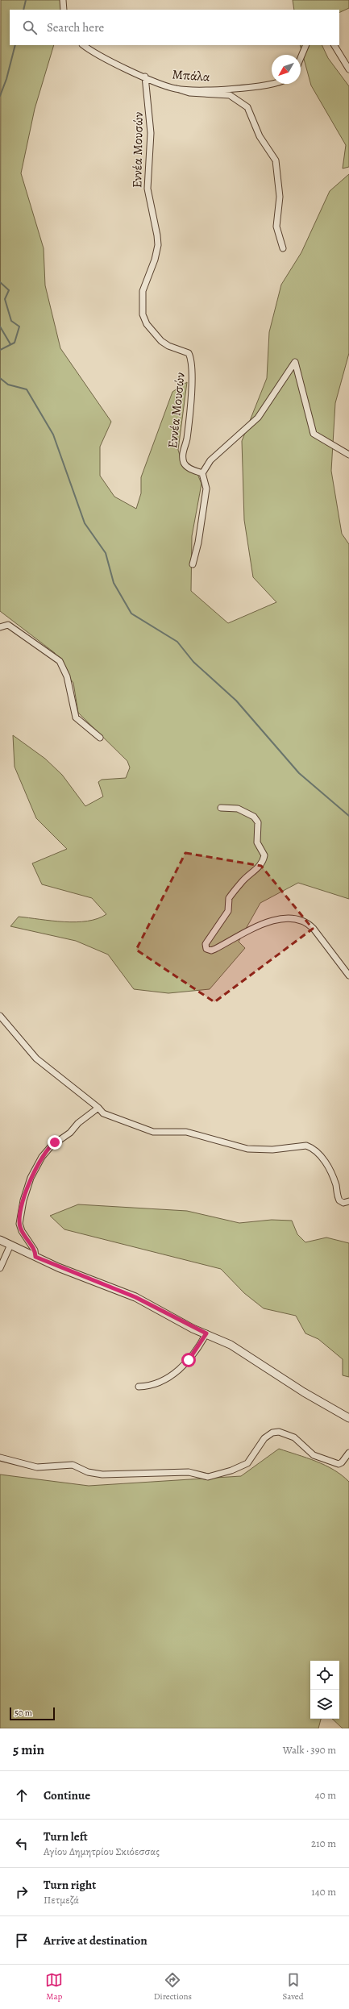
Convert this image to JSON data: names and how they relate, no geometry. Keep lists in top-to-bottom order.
{
  "streets": {
    "street": ["Μπάλα", "Εννέα Μουσών"]
  },
  "crossings": [
    ["Μπάλα", "Εννέα Μουσών"]
  ],
  "scale_bar": "50 m",
  "north": "bottom left",
  "page": {
    "search": "Search here",
    "scale": "50 m",
    "heading": ["5 min", "Walk · 390 m"],
    "list": [
      ["Continue", "40 m"],
      ["Turn left", "Αγίου Δημητρίου Σκιόεσσας", "210 m"],
      ["Turn right", "Πετμεζά", "140 m"],
      "Arrive at destination"
    ],
    "nav": ["Map", "Directions", "Saved"]
  }
}
